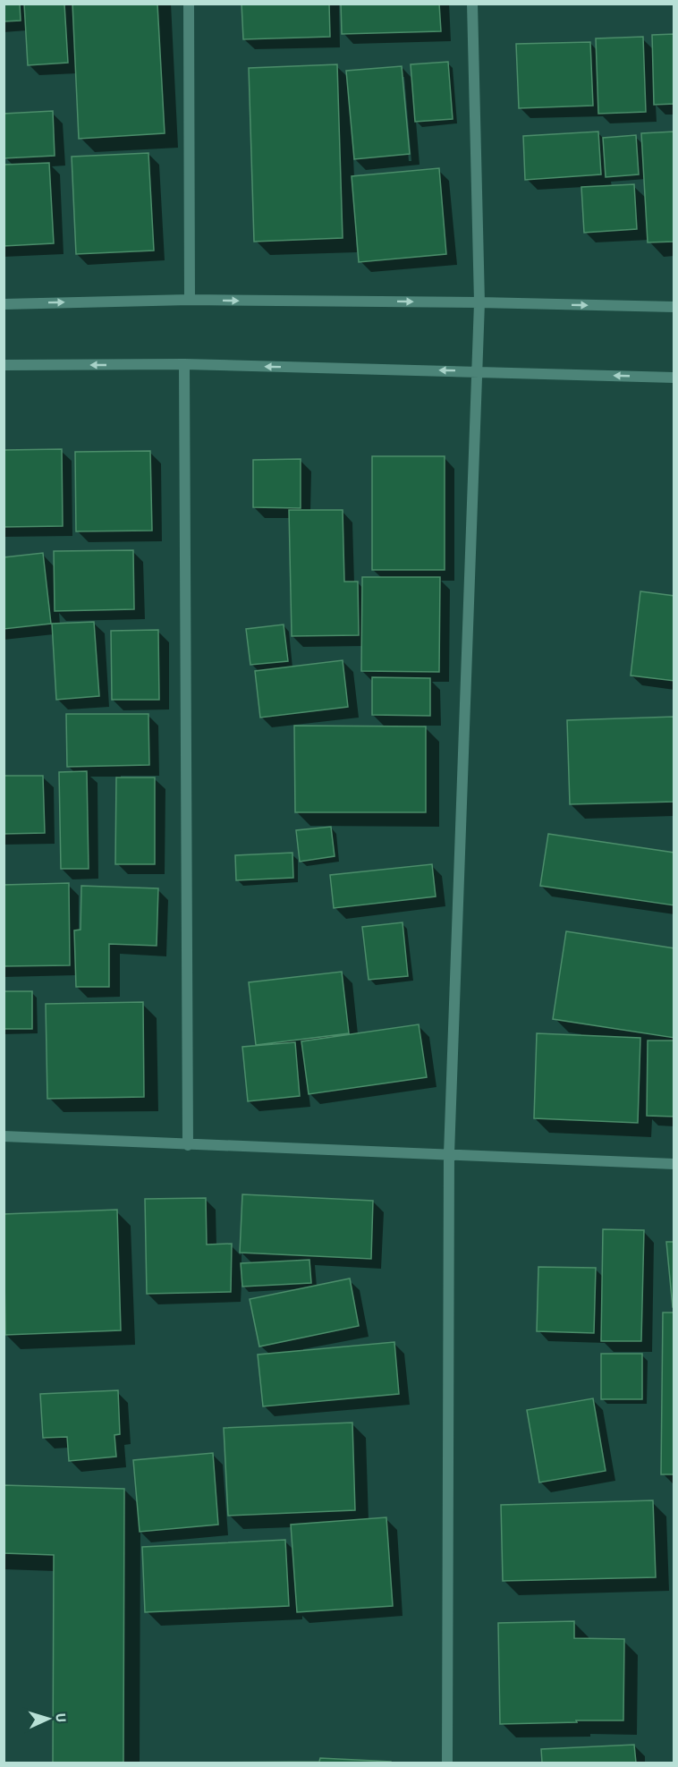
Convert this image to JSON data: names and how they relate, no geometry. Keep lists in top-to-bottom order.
{
  "north": "right"
}
